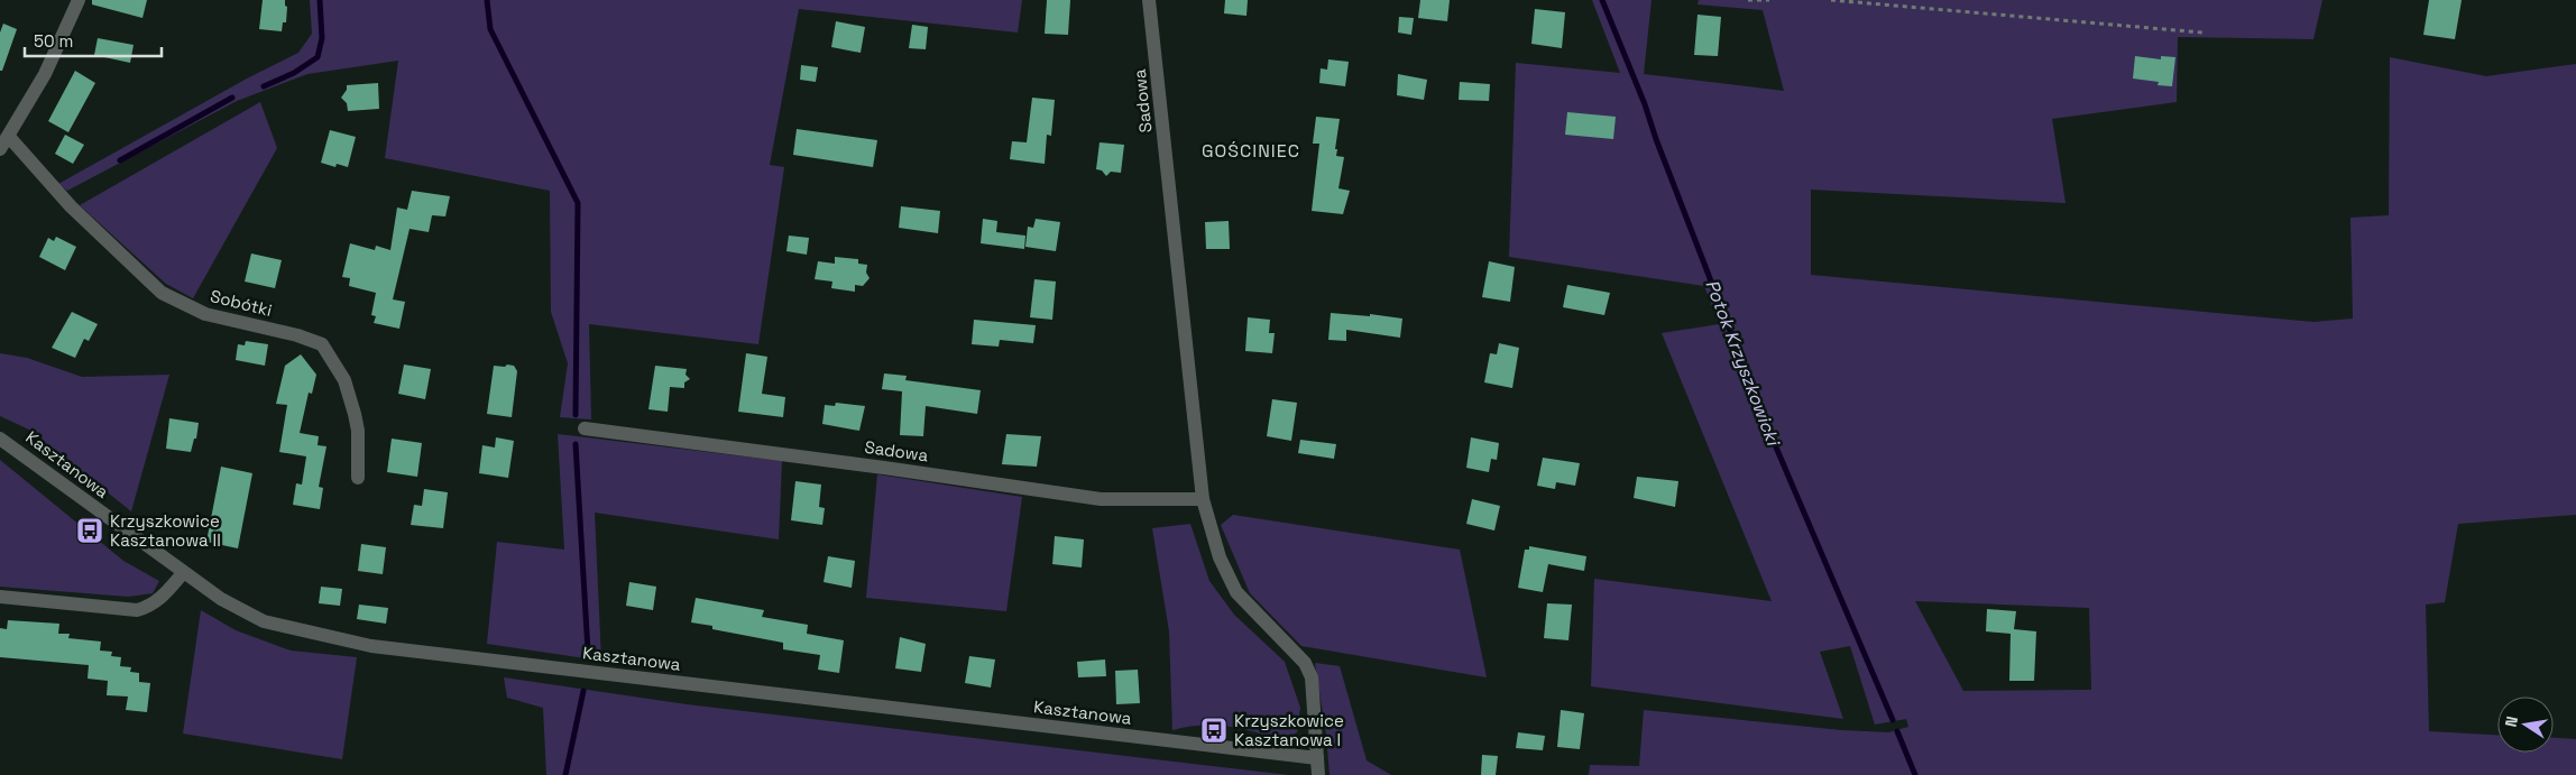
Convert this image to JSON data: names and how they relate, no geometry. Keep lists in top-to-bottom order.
{
  "streets": {
    "street": ["Sadowa", "Sobótki", "Kasztanowa"]
  },
  "crossings": [
    ["Sadowa", "Kasztanowa"]
  ],
  "districts": ["GOŚCINIEC"],
  "water": ["Potok Krzyszkowicki"],
  "places": {
    "bus stop": ["Krzyszkowice Kasztanowa II", "Krzyszkowice Kasztanowa I"]
  },
  "scale_bar": "50 m",
  "north": "left"
}
